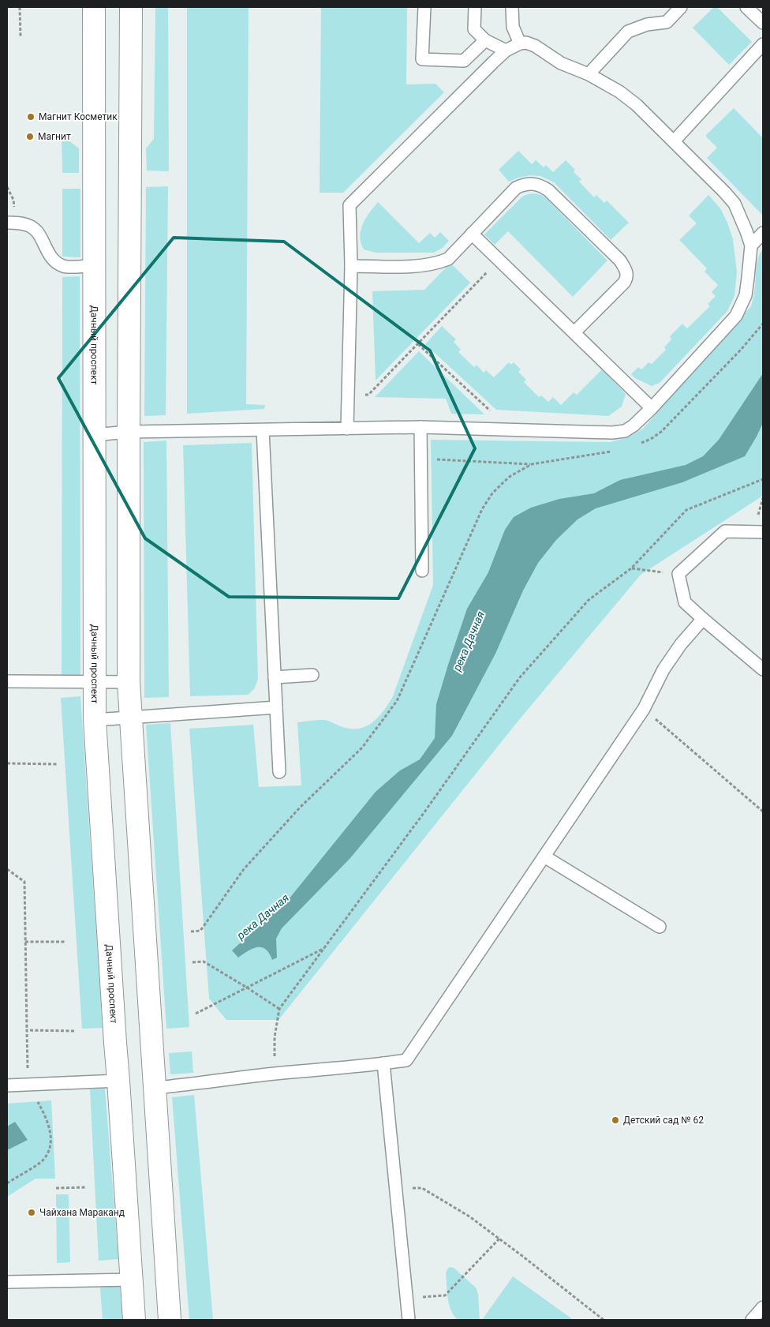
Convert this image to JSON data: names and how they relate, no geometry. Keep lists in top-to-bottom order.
{
  "streets": {
    "main road": ["Дачный проспект"]
  },
  "water": ["река Дачная"],
  "places": [
    "Магнит Косметик",
    "Магнит",
    "Детский сад № 62",
    "Чайхана Мараканд"
  ]
}
